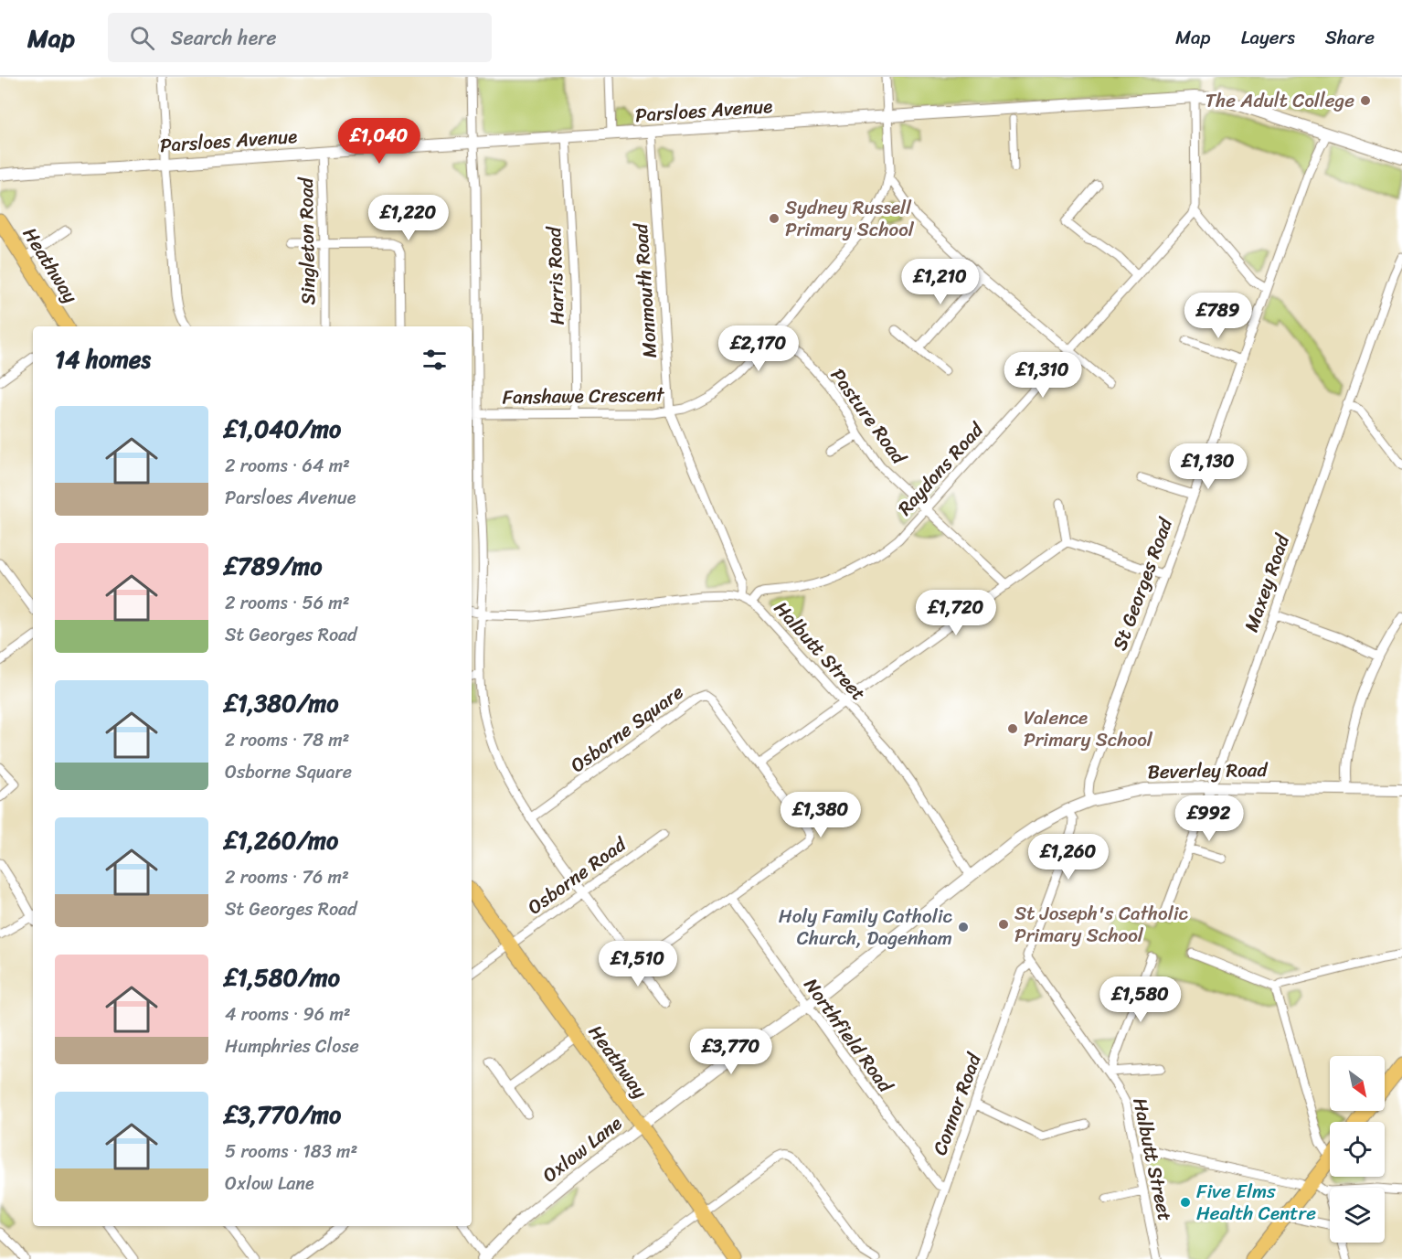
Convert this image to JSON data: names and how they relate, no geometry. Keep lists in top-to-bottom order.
{
  "streets": {
    "main road": ["Heathway"],
    "street": [
      "Parsloes Avenue",
      "Singleton Road",
      "Harris Road",
      "Monmouth Road",
      "Fanshawe Crescent",
      "Pasture Road",
      "Raydons Road",
      "Maxey Road",
      "St Georges Road",
      "Halbutt Street",
      "Osborne Square",
      "Beverley Road",
      "Osborne Road",
      "Northfield Road",
      "Connor Road",
      "Oxlow Lane"
    ]
  },
  "crossings": [
    ["Parsloes Avenue", "Singleton Road"],
    ["Parsloes Avenue", "Harris Road"],
    ["Parsloes Avenue", "Monmouth Road"],
    ["Parsloes Avenue", "Fanshawe Crescent"],
    ["Parsloes Avenue", "St Georges Road"],
    ["Heathway", "Osborne Road"],
    ["Heathway", "Oxlow Lane"],
    ["Harris Road", "Fanshawe Crescent"],
    ["Monmouth Road", "Fanshawe Crescent"],
    ["Monmouth Road", "Halbutt Street"],
    ["Fanshawe Crescent", "Pasture Road"],
    ["Pasture Road", "Raydons Road"],
    ["Raydons Road", "Halbutt Street"],
    ["Maxey Road", "Beverley Road"],
    ["St Georges Road", "Beverley Road"],
    ["Halbutt Street", "Beverley Road"],
    ["Halbutt Street", "Connor Road"],
    ["Halbutt Street", "Oxlow Lane"],
    ["Osborne Square", "Northfield Road"],
    ["Beverley Road", "Oxlow Lane"],
    ["Northfield Road", "Connor Road"],
    ["Northfield Road", "Oxlow Lane"]
  ],
  "places": [
    "The Adult College",
    "Sydney Russell Primary School",
    "Valence Primary School",
    "St Joseph's Catholic Primary School",
    "Holy Family Catholic Church, Dagenham",
    "Five Elms Health Centre"
  ],
  "north": "bottom right",
  "page": {
    "header": "Map",
    "search": "Search here",
    "nav": ["Map", "Layers", "Share"],
    "price": [
      "£1,040",
      "£1,220",
      "£1,210",
      "£789",
      "£2,170",
      "£1,310",
      "£1,130",
      "£1,720",
      "£1,380",
      "£992",
      "£1,260",
      "£1,510",
      "£1,580",
      "£3,770"
    ],
    "heading": "14 homes",
    "list": [
      {
        "name": "£1,040/mo",
        "note": "2 rooms · 64 m² · Parsloes Avenue"
      },
      {
        "name": "£789/mo",
        "note": "2 rooms · 56 m² · St Georges Road"
      },
      {
        "name": "£1,380/mo",
        "note": "2 rooms · 78 m² · Osborne Square"
      },
      {
        "name": "£1,260/mo",
        "note": "2 rooms · 76 m² · St Georges Road"
      },
      {
        "name": "£1,580/mo",
        "note": "4 rooms · 96 m² · Humphries Close"
      },
      {
        "name": "£3,770/mo",
        "note": "5 rooms · 183 m² · Oxlow Lane"
      }
    ]
  }
}
